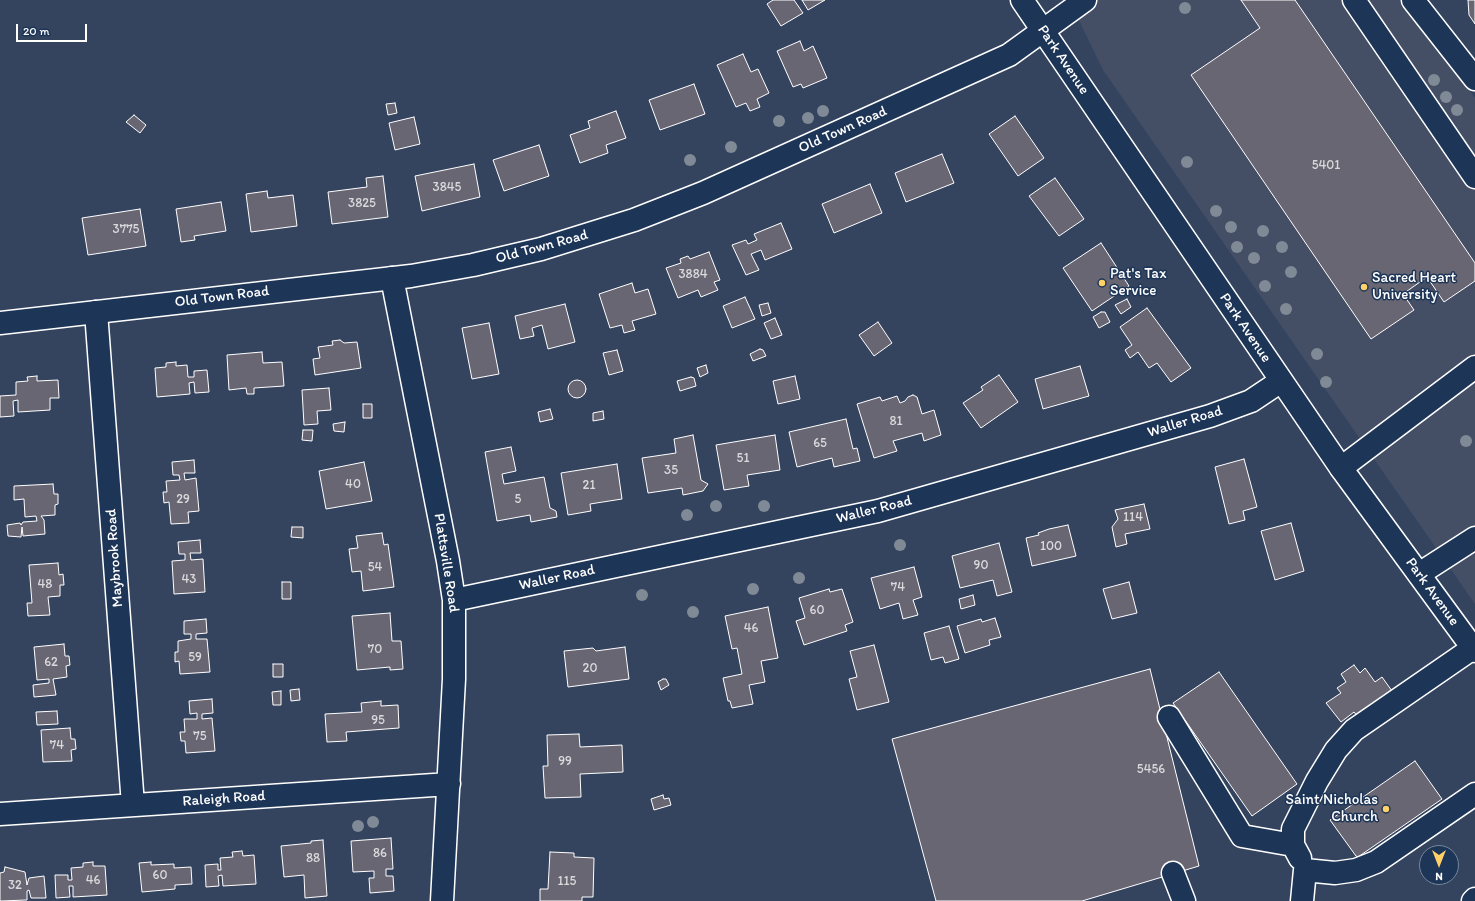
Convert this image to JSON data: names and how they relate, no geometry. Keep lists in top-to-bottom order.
{
  "streets": {
    "street": [
      "Park Avenue",
      "Old Town Road",
      "Waller Road",
      "Maybrook Road",
      "Plattsville Road",
      "Raleigh Road"
    ]
  },
  "crossings": [
    ["Park Avenue", "Old Town Road"],
    ["Park Avenue", "Waller Road"],
    ["Old Town Road", "Maybrook Road"],
    ["Old Town Road", "Plattsville Road"],
    ["Waller Road", "Plattsville Road"],
    ["Maybrook Road", "Raleigh Road"],
    ["Plattsville Road", "Raleigh Road"]
  ],
  "places": ["Pat's Tax Service", "Sacred Heart University", "Saint Nicholas Church"],
  "house_numbers": [
    "5401",
    "3845",
    "3825",
    "3775",
    "3884",
    "81",
    "65",
    "51",
    "35",
    "40",
    "21",
    "29",
    "5",
    "114",
    "100",
    "90",
    "54",
    "43",
    "48",
    "74",
    "60",
    "46",
    "70",
    "59",
    "62",
    "20",
    "95",
    "75",
    "74",
    "99",
    "5456",
    "86",
    "88",
    "60",
    "46",
    "115",
    "32"
  ],
  "scale_bar": "20 m",
  "north": "bottom"
}
